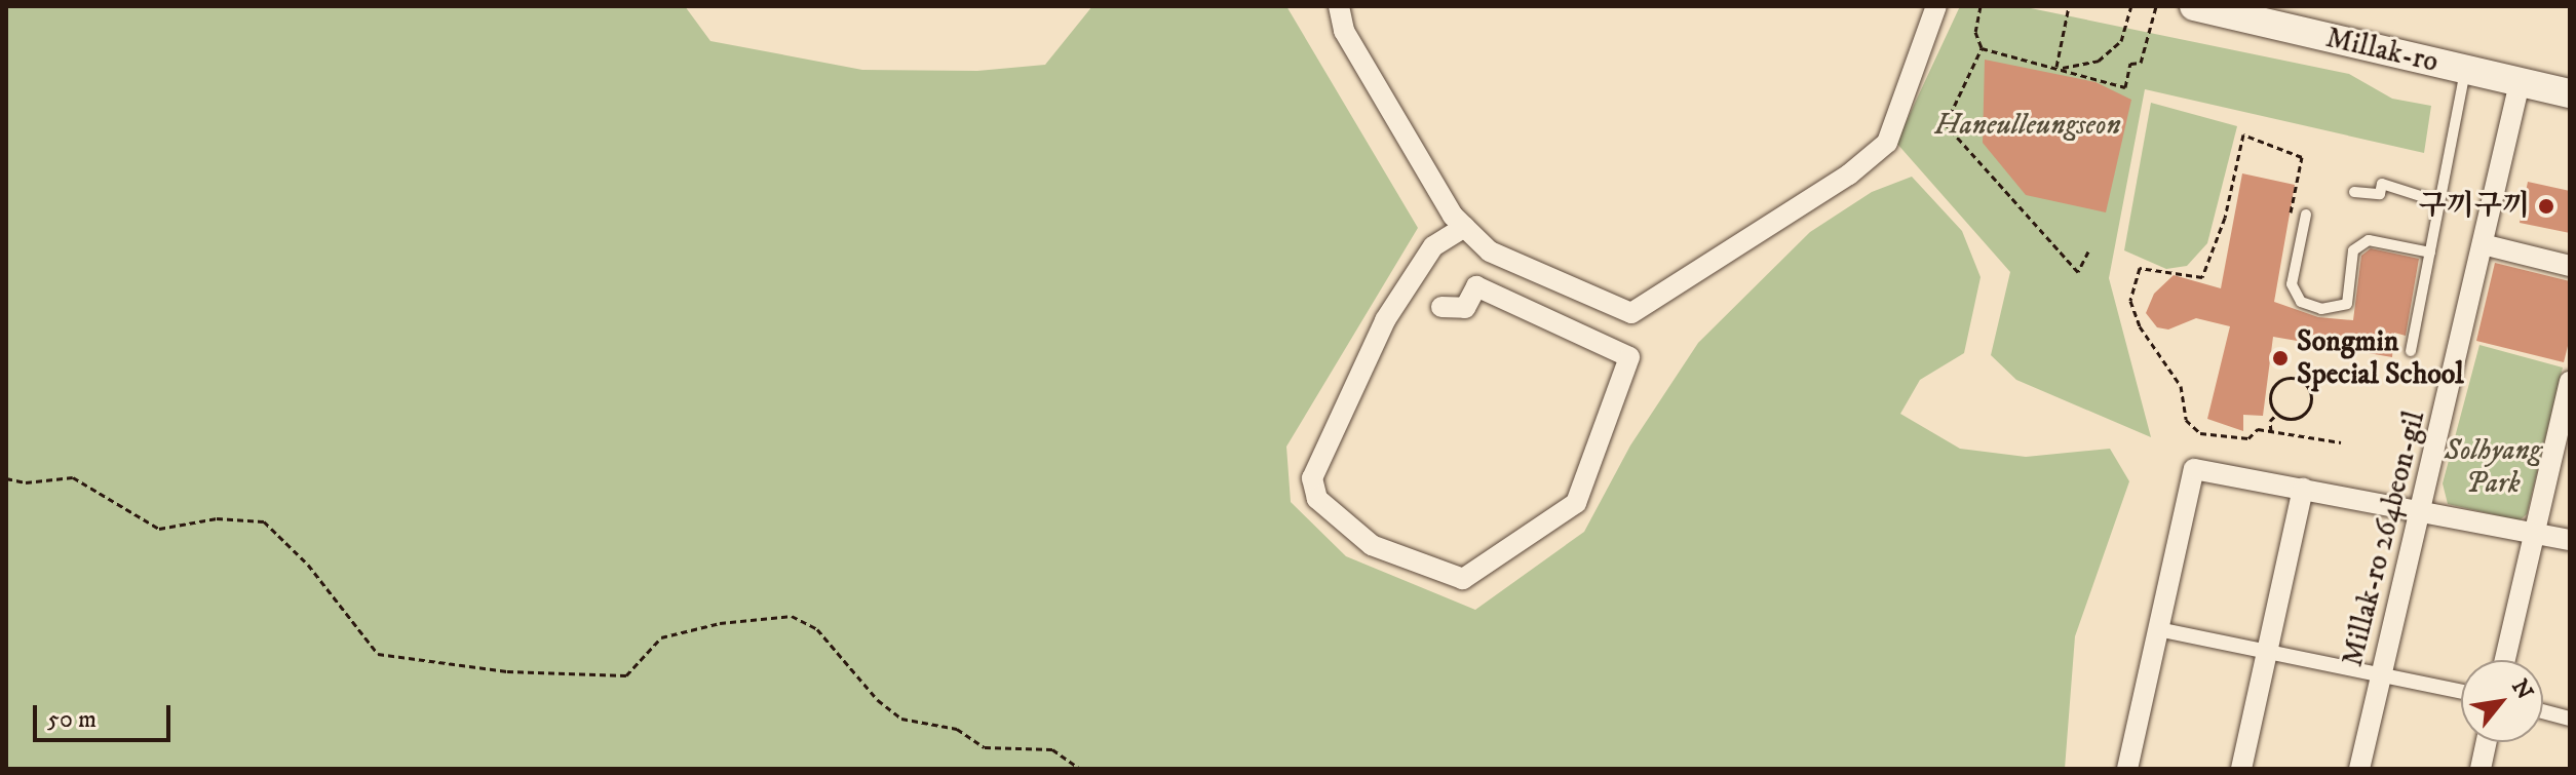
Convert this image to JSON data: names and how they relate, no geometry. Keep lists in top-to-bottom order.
{
  "streets": {
    "main road": ["Millak-ro"],
    "street": ["Millak-ro 264beon-gil"]
  },
  "crossings": [
    ["Millak-ro", "Millak-ro 264beon-gil"]
  ],
  "parks": ["Haneulleungseon", "Solhyang Park"],
  "places": ["구끼구끼", "Songmin Special School"],
  "scale_bar": "50 m",
  "north": "top right"
}
